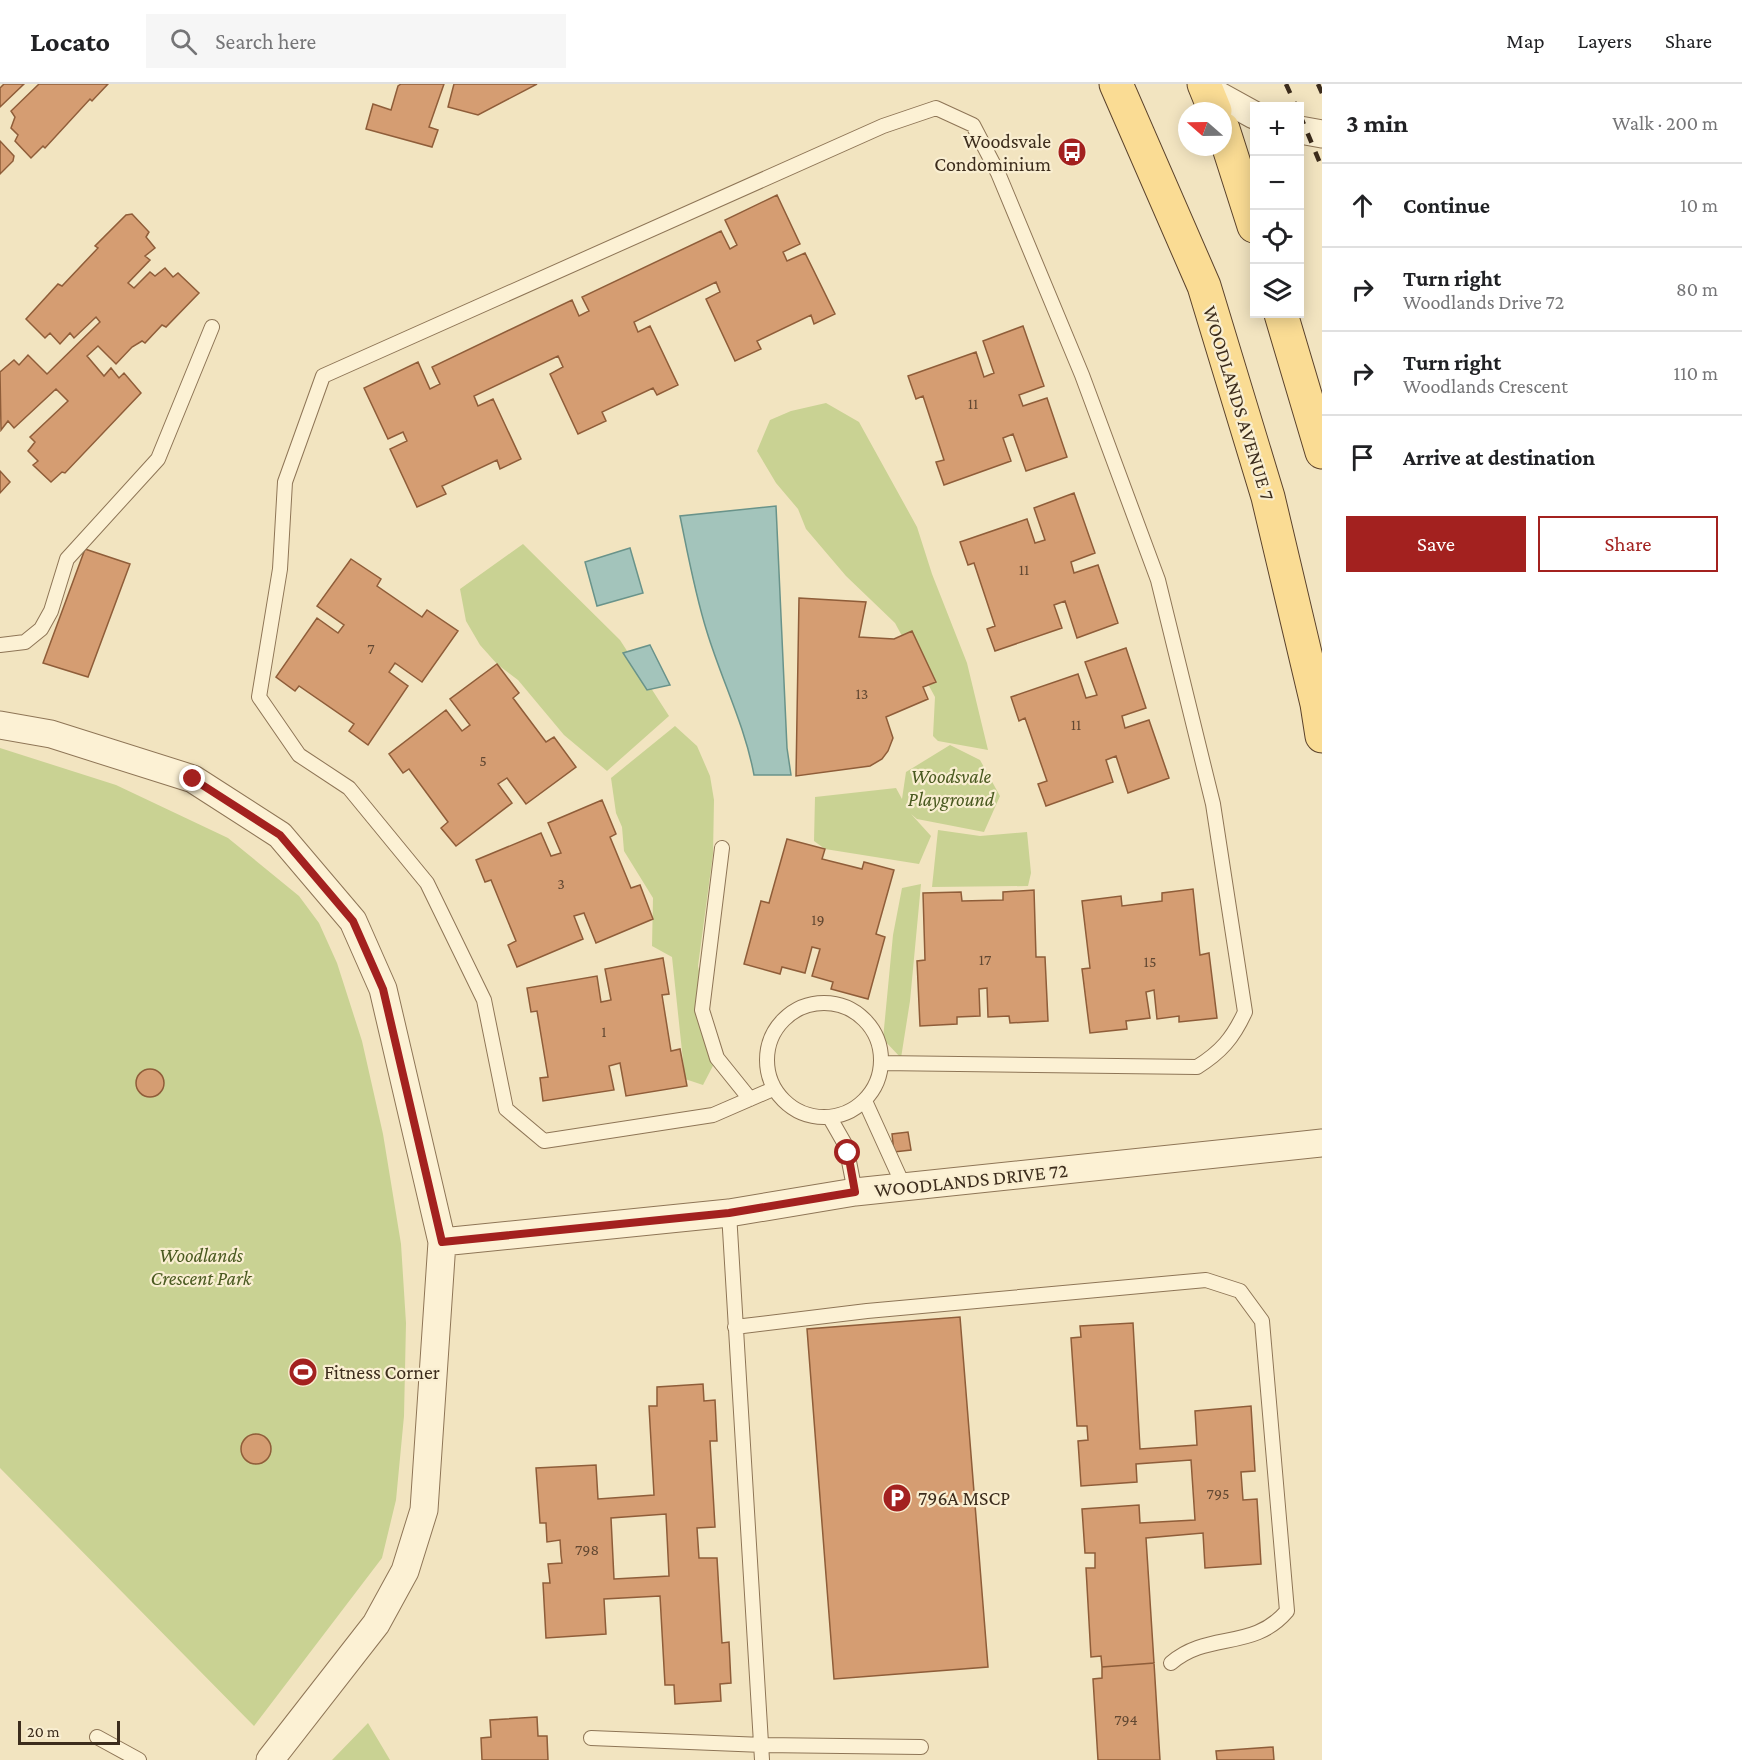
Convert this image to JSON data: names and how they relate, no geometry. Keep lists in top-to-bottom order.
{
  "streets": {
    "main road": ["WOODLANDS AVENUE 7"],
    "street": ["WOODLANDS DRIVE 72"]
  },
  "parks": ["Woodsvale Playground", "Woodlands Crescent Park"],
  "places": {
    "bus stop": ["Woodsvale Condominium"],
    "sports": ["Fitness Corner"],
    "parking": ["796A MSCP"]
  },
  "house_numbers": [
    "11",
    "11",
    "7",
    "13",
    "11",
    "5",
    "3",
    "19",
    "17",
    "15",
    "1",
    "795",
    "798",
    "794"
  ],
  "scale_bar": "20 m",
  "north": "left",
  "page": {
    "header": "Locato",
    "search": "Search here",
    "nav": ["Map", "Layers", "Share"],
    "heading": ["3 min", "Walk · 200 m"],
    "map_buttons": ["+", "−"],
    "list": [
      ["Continue", "10 m"],
      ["Turn right", "Woodlands Drive 72", "80 m"],
      ["Turn right", "Woodlands Crescent", "110 m"],
      "Arrive at destination"
    ],
    "buttons": ["Save", "Share"],
    "scale": "20 m"
  }
}
